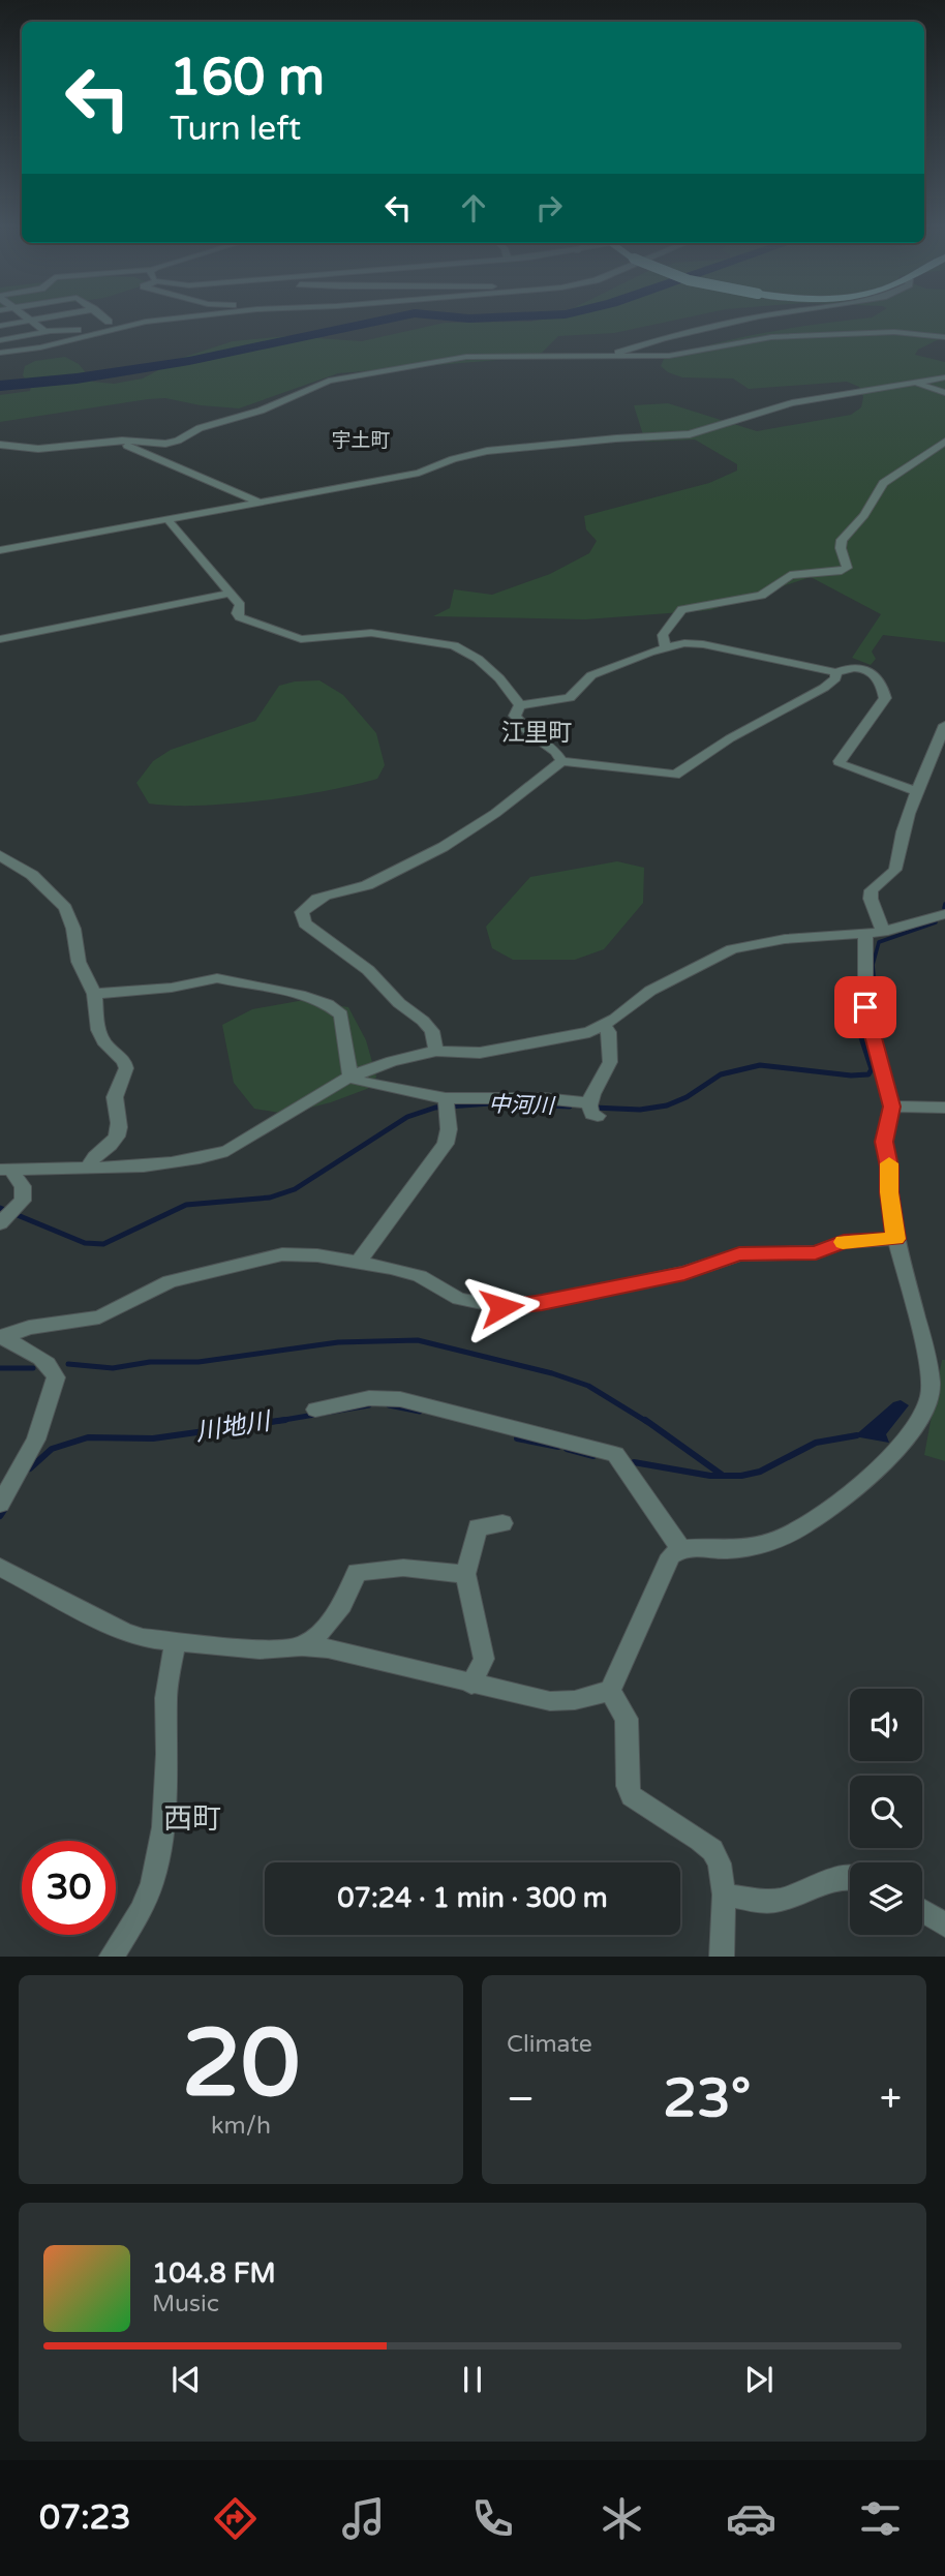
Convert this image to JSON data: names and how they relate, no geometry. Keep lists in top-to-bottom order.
{
  "districts": ["宇土町", "江里町", "西町"],
  "water": ["中河川", "川地川"],
  "page": {
    "turn": ["160 m", "Turn left"],
    "limit": "30",
    "trip": "07:24 · 1 min · 300 m",
    "tile": [
      ["20", "km/h"],
      "Climate"
    ],
    "heat": ["−", "23°", "+"],
    "song": ["104.8 FM", "Music"],
    "tabs": "07:23"
  }
}
